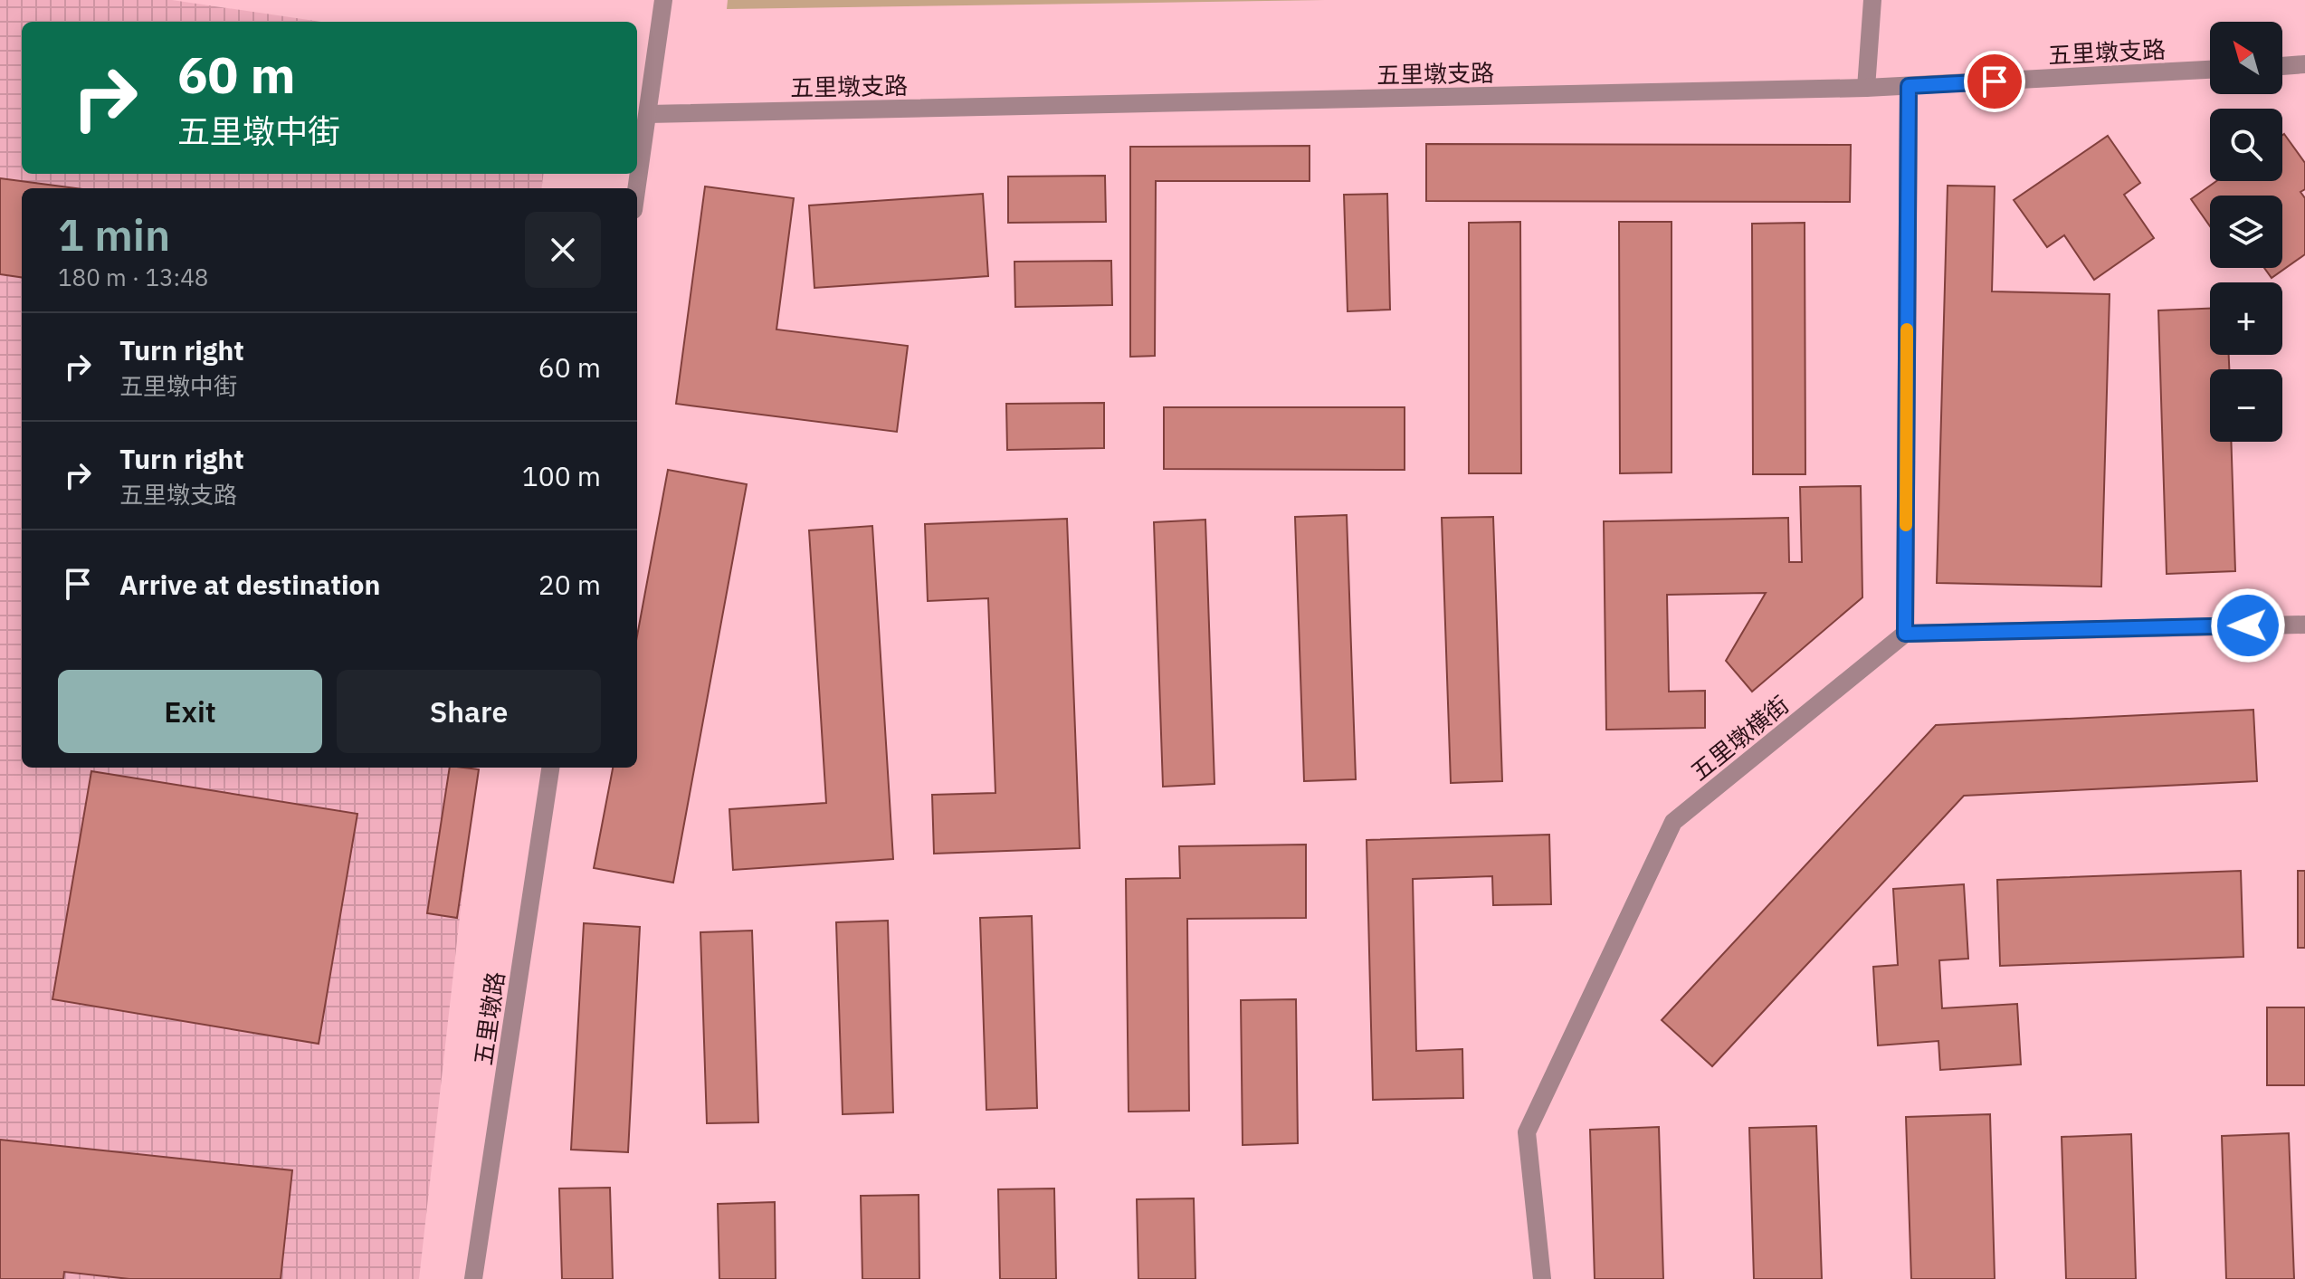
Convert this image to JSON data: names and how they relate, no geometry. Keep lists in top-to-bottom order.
{
  "streets": {
    "street": ["五里墩支路", "五里墩横街", "五里墩路"]
  },
  "north": "top left",
  "page": {
    "map_buttons": ["+", "−"],
    "turn": ["60 m", "五里墩中街"],
    "heading": ["1 min", "180 m · 13:48"],
    "list": [
      {
        "name": "Turn right",
        "note": "五里墩中街",
        "value": "60 m"
      },
      {
        "name": "Turn right",
        "note": "五里墩支路",
        "value": "100 m"
      },
      {
        "name": "Arrive at destination",
        "value": "20 m"
      }
    ],
    "buttons": ["Exit", "Share"]
  }
}
